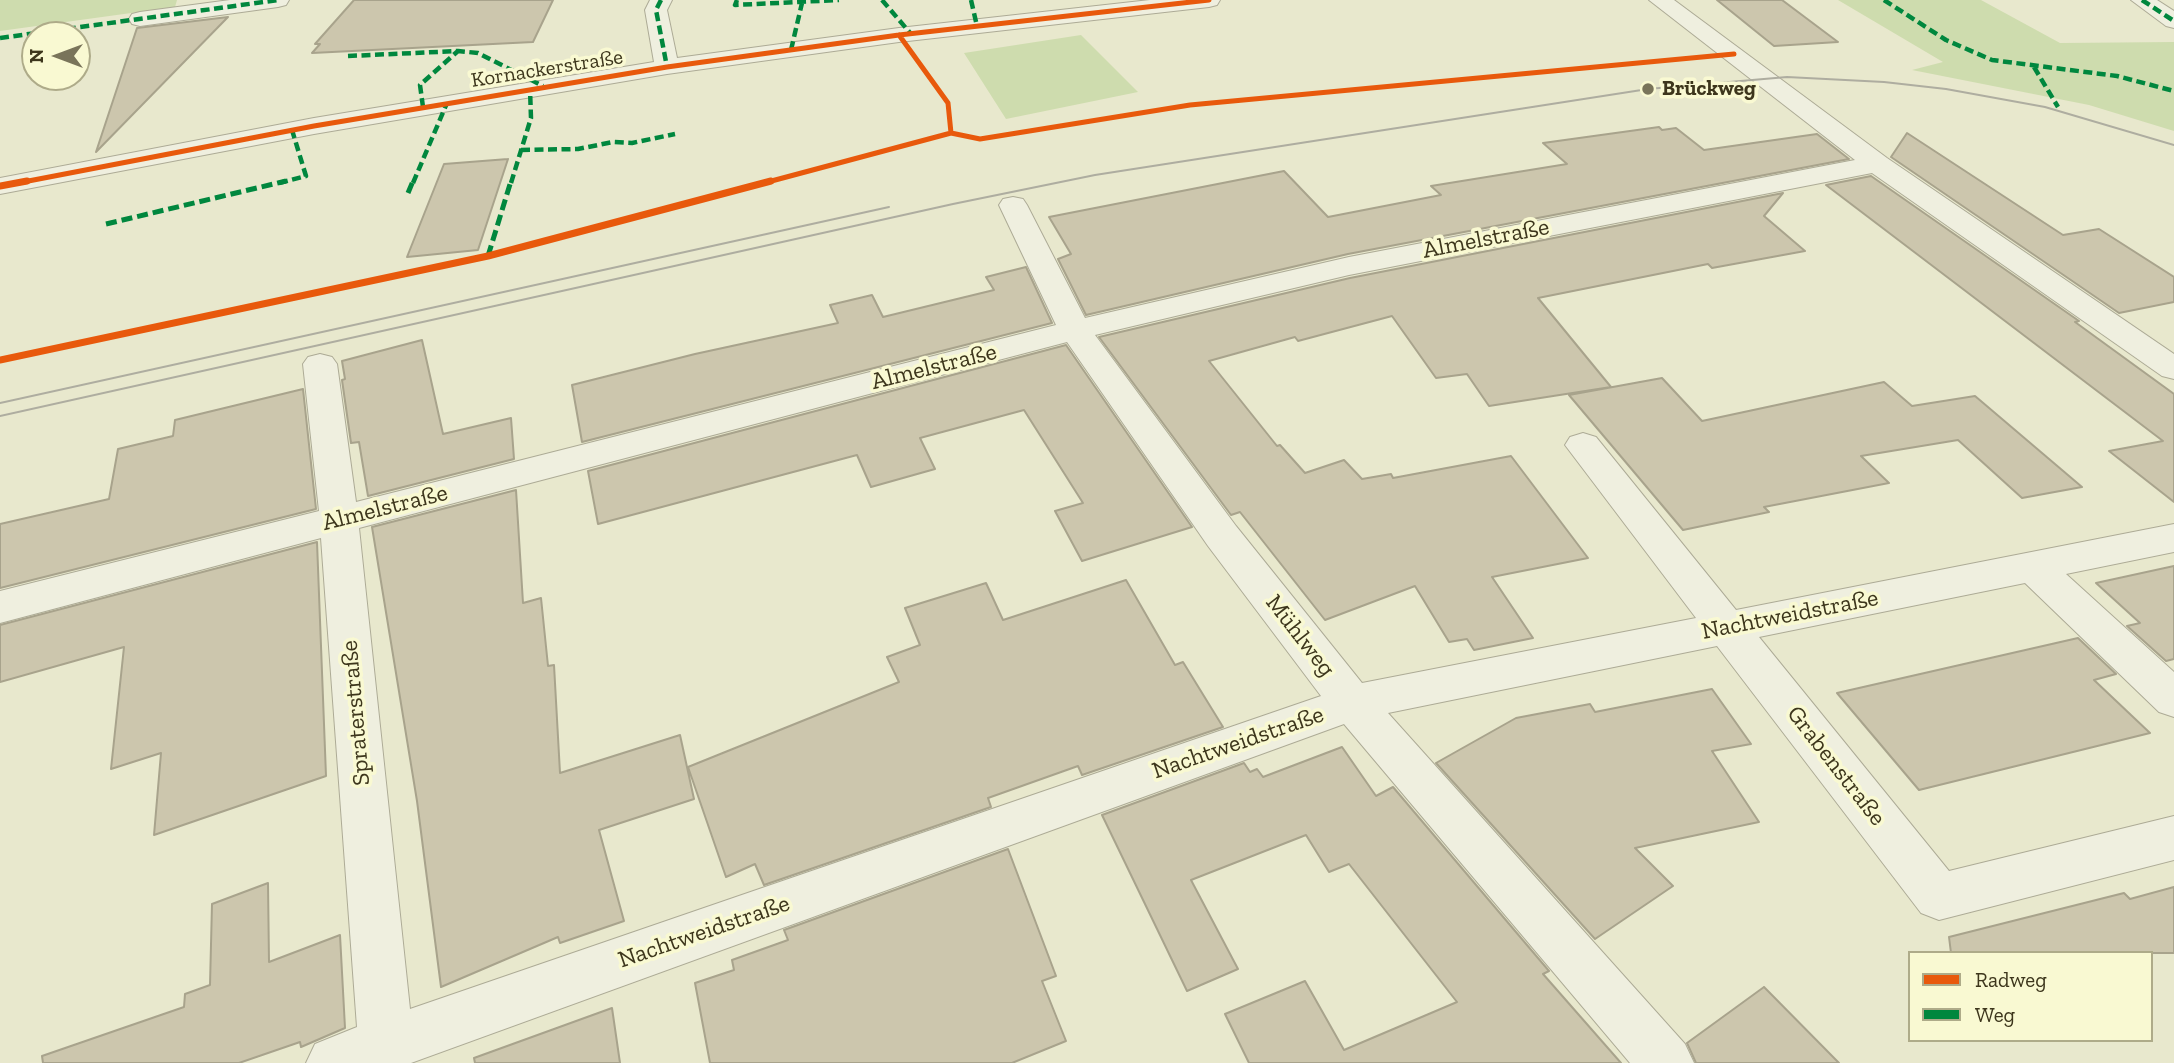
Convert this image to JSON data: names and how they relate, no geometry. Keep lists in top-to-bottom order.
{
  "streets": {
    "street": [
      "Kornackerstraße",
      "Almelstraße",
      "Nachtweidstraße",
      "Mühlweg",
      "Spraterstraße",
      "Grabenstraße"
    ]
  },
  "crossings": [
    ["Almelstraße", "Mühlweg"],
    ["Almelstraße", "Spraterstraße"],
    ["Nachtweidstraße", "Mühlweg"],
    ["Nachtweidstraße", "Spraterstraße"],
    ["Nachtweidstraße", "Grabenstraße"]
  ],
  "places": ["Brückweg"],
  "legend": ["Radweg", "Weg"],
  "north": "left"
}
